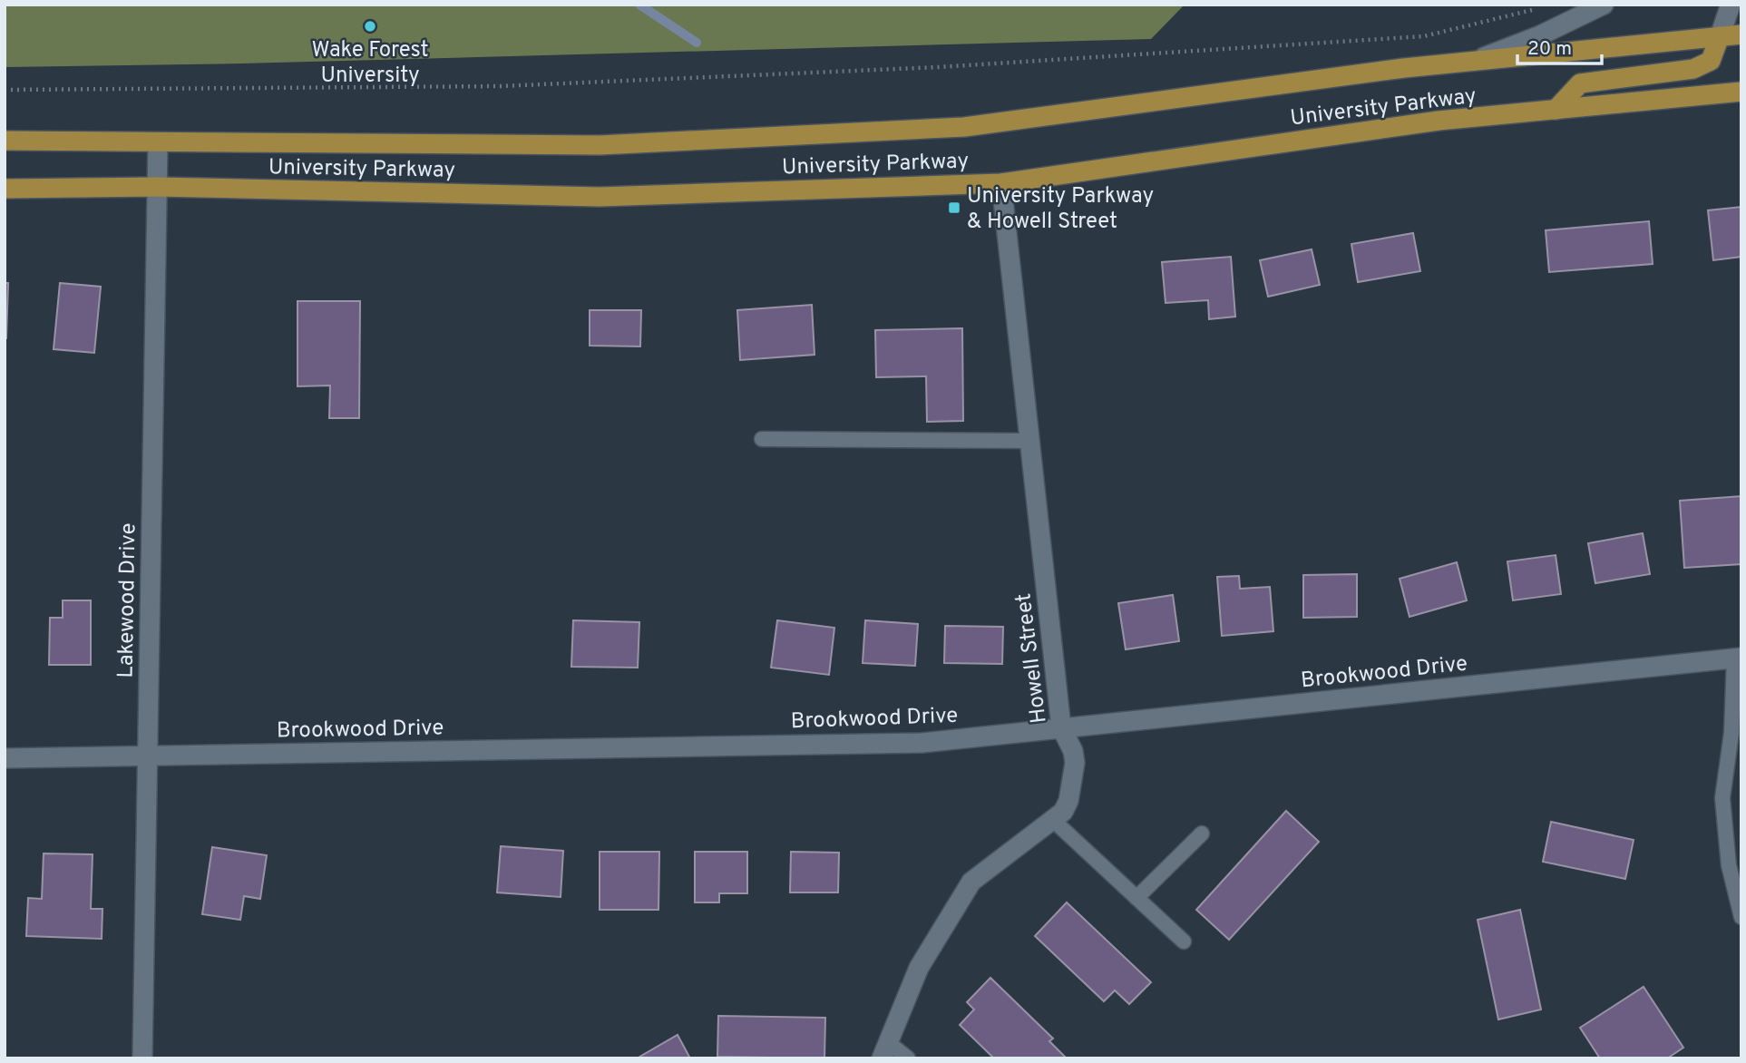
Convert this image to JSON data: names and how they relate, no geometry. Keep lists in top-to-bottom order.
{
  "streets": {
    "main road": ["University Parkway"],
    "street": ["Lakewood Drive", "Howell Street", "Brookwood Drive"]
  },
  "crossings": [
    ["University Parkway", "Lakewood Drive"],
    ["University Parkway", "Howell Street"],
    ["Lakewood Drive", "Brookwood Drive"],
    ["Howell Street", "Brookwood Drive"]
  ],
  "places": {
    "other": ["Wake Forest University"],
    "transit": ["University Parkway & Howell Street"]
  },
  "scale_bar": "20 m"
}
